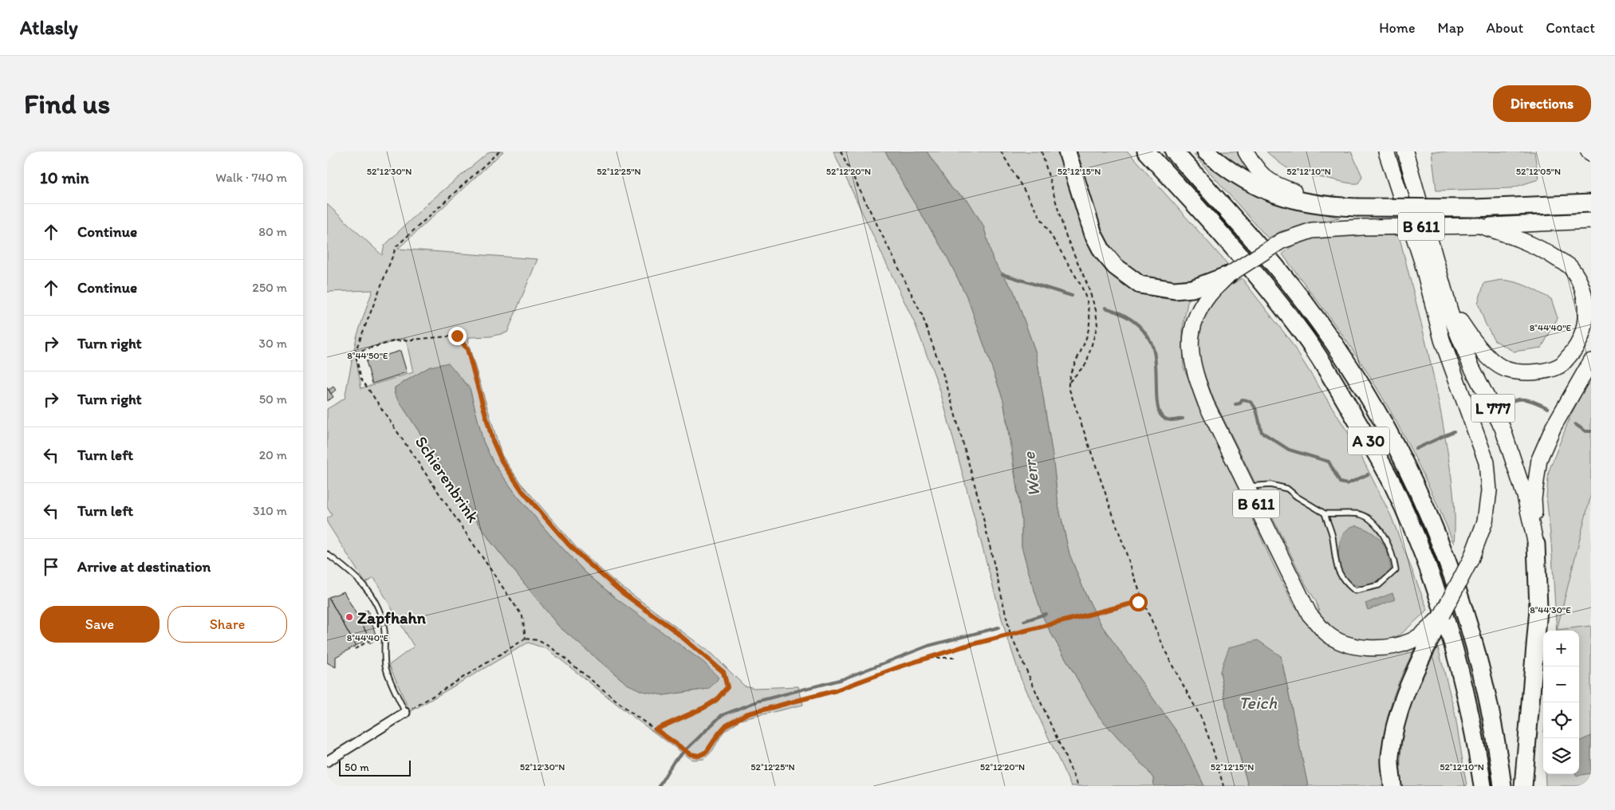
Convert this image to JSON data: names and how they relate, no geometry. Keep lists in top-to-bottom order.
{
  "streets": {
    "highway": ["B 611", "L 777", "A 30"],
    "path": ["Schierenbrink"]
  },
  "water": ["Werre", "Teich"],
  "places": ["Zapfhahn"],
  "scale_bar": "50 m",
  "page": {
    "header": "Atlasly",
    "nav": [
      "Home",
      "Map",
      "About",
      "Contact"
    ],
    "buttons": [
      "Directions",
      ["Save", "Share"]
    ],
    "title": "Find us",
    "heading": ["10 min", "Walk · 740 m"],
    "list": [
      ["Continue", "80 m"],
      ["Continue", "250 m"],
      ["Turn right", "30 m"],
      ["Turn right", "50 m"],
      ["Turn left", "20 m"],
      ["Turn left", "310 m"],
      "Arrive at destination"
    ],
    "map_buttons": ["+", "−"],
    "scale": "50 m"
  },
  "coordinates": [
    "52°12'30\"N",
    "52°12'25\"N",
    "52°12'20\"N",
    "52°12'15\"N",
    "52°12'10\"N",
    "52°12'05\"N",
    "8°44'40\"E",
    "8°44'50\"E",
    "8°44'30\"E"
  ]
}
